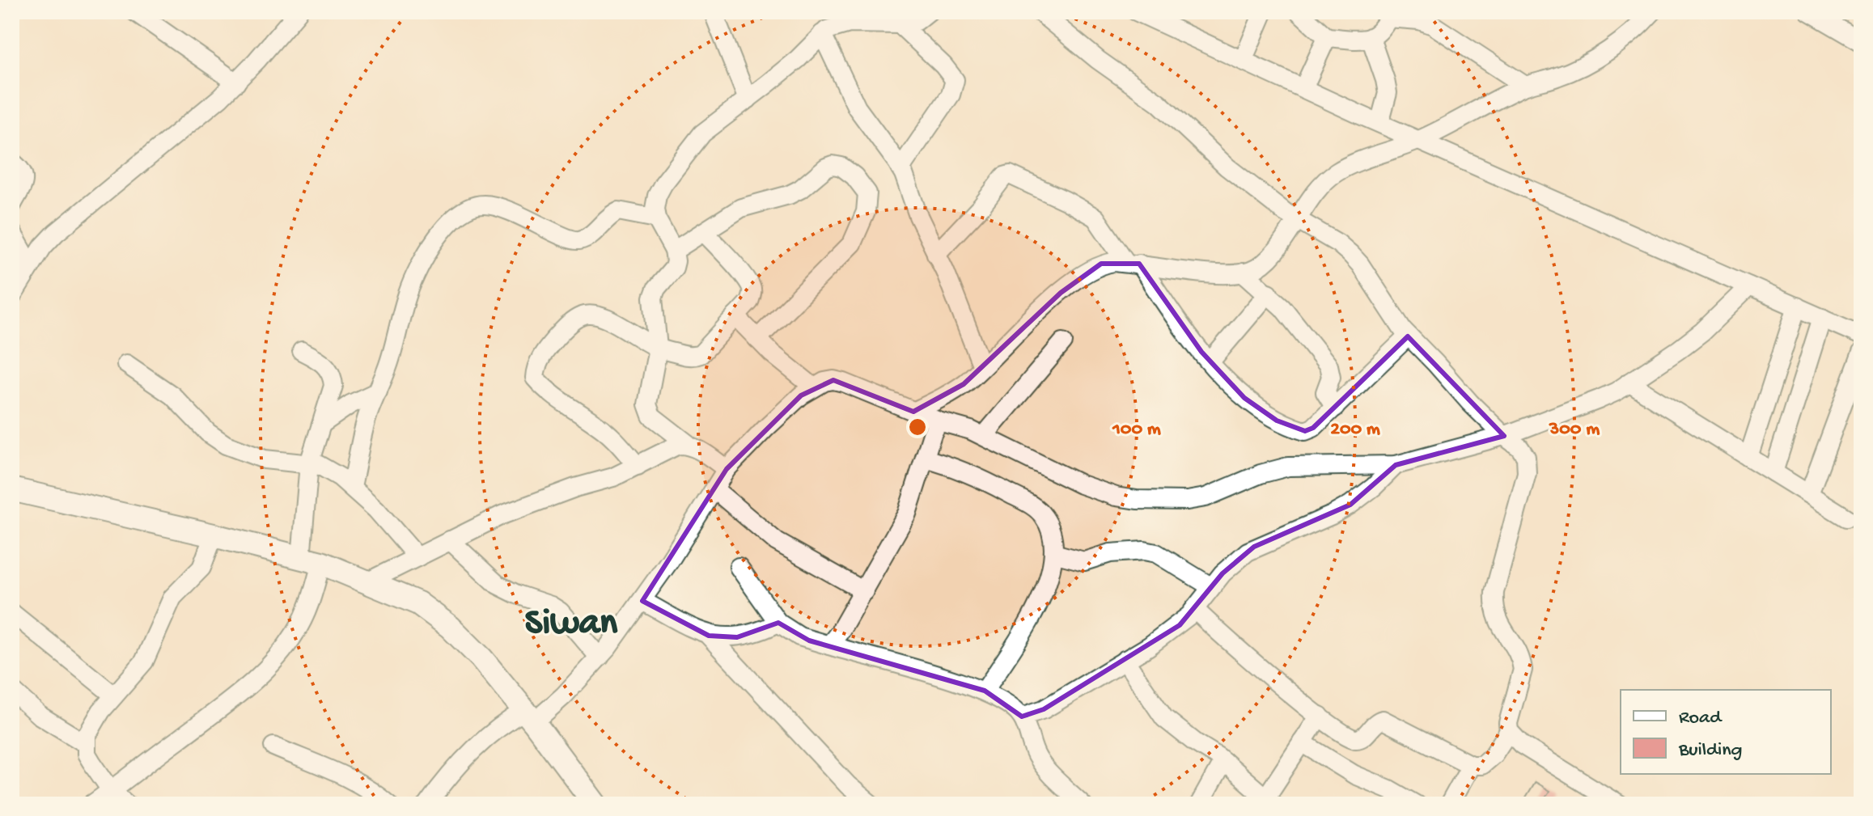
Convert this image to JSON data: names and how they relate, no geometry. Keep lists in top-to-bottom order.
{
  "districts": ["Siwan"],
  "legend": ["Road", "Building"],
  "rings": ["100 m", "200 m", "300 m"]
}
